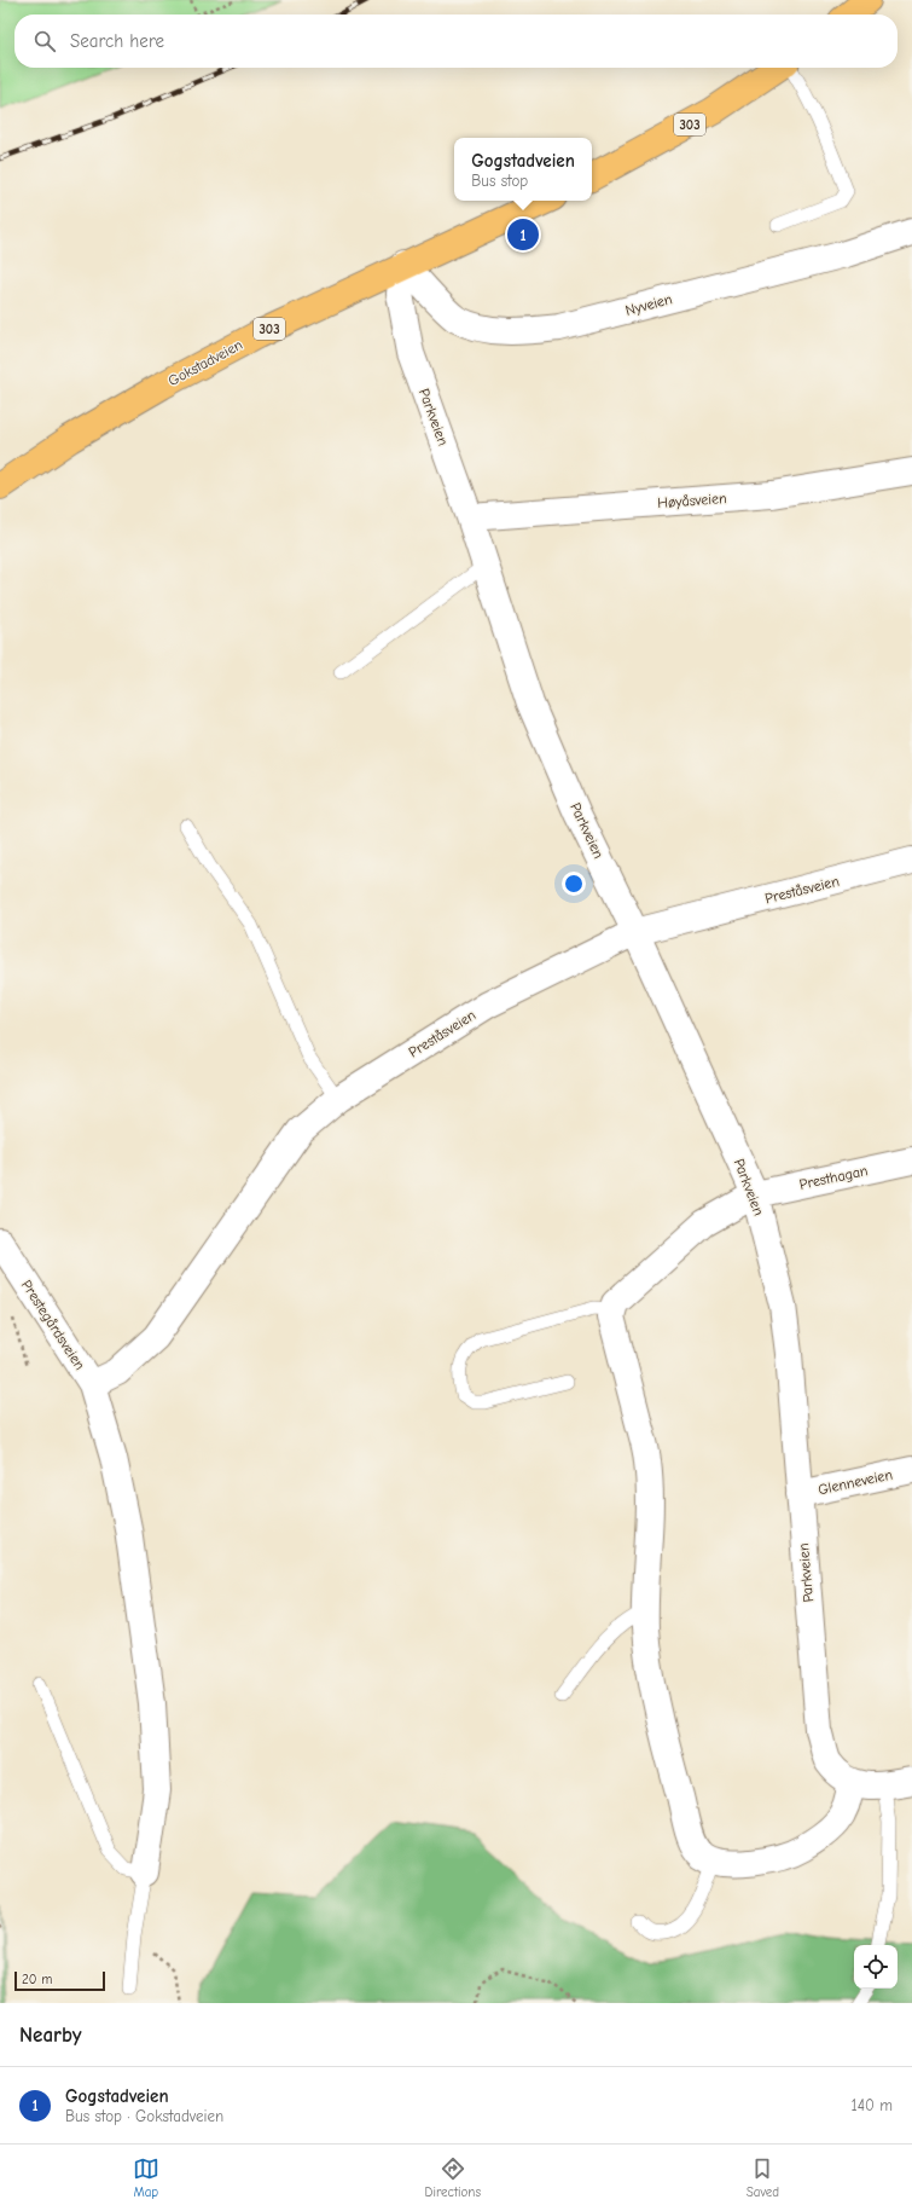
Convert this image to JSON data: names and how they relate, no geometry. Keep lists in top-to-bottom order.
{
  "streets": {
    "main road": ["303", "Gokstadveien"],
    "street": [
      "Nyveien",
      "Parkveien",
      "Høyåsveien",
      "Preståsveien",
      "Presthagan",
      "Prestegårdsveien",
      "Glenneveien"
    ]
  },
  "crossings": [
    ["Nyveien", "Gokstadveien"],
    ["Nyveien", "Parkveien"],
    ["Gokstadveien", "Parkveien"],
    ["Parkveien", "Høyåsveien"],
    ["Parkveien", "Preståsveien"],
    ["Parkveien", "Presthagan"],
    ["Parkveien", "Glenneveien"],
    ["Preståsveien", "Prestegårdsveien"]
  ],
  "scale_bar": "20 m",
  "page": {
    "search": "Search here",
    "popup": ["Gogstadveien", "Bus stop"],
    "pins": "1",
    "scale": "20 m",
    "heading": "Nearby",
    "list": [
      {
        "mark": "1",
        "name": "Gogstadveien",
        "note": "Bus stop · Gokstadveien",
        "value": "140 m"
      }
    ],
    "nav": ["Map", "Directions", "Saved"]
  }
}
